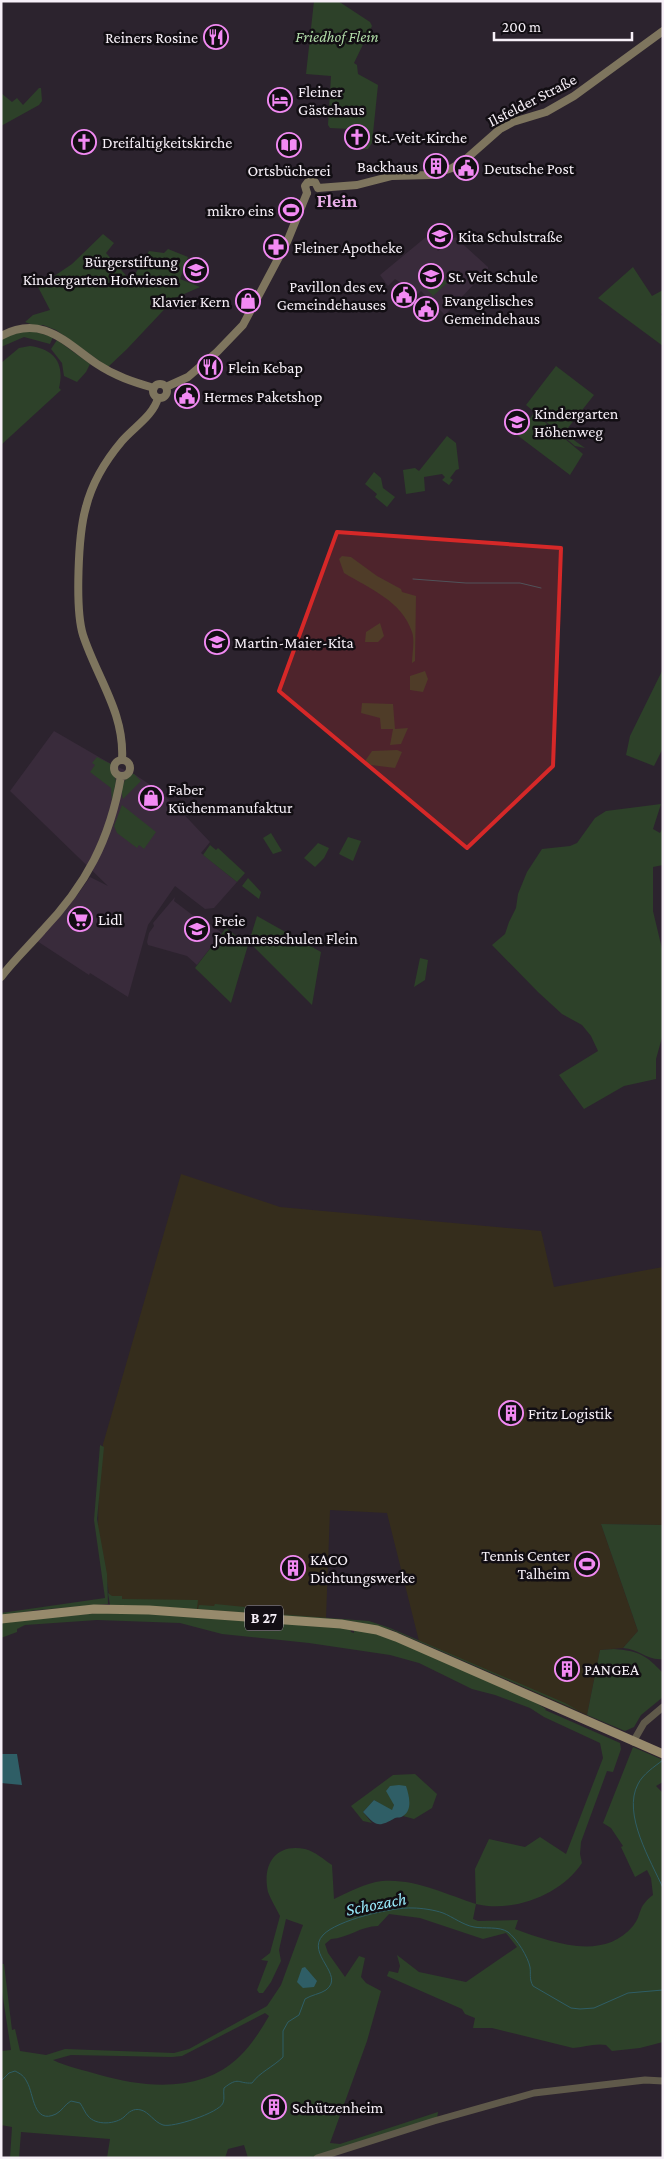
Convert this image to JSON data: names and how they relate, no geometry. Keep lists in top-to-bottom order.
{
  "streets": {
    "main road": ["Ilsfelder Straße", "B 27"]
  },
  "districts": ["Flein"],
  "water": ["Schozach"],
  "parks": ["Friedhof Flein"],
  "places": {
    "restaurant": ["Reiners Rosine", "Flein Kebap"],
    "hotel": ["Fleiner Gästehaus"],
    "church": ["St.-Veit-Kirche", "Dreifaltigkeitskirche"],
    "library": ["Ortsbücherei"],
    "building": [
      "Backhaus",
      "Fritz Logistik",
      "KACO Dichtungswerke",
      "PANGEA",
      "Schützenheim"
    ],
    "public building": [
      "Deutsche Post",
      "Pavillon des ev. Gemeindehauses",
      "Evangelisches Gemeindehaus",
      "Hermes Paketshop"
    ],
    "sports": ["mikro eins", "Tennis Center Talheim"],
    "school or university": [
      "Kita Schulstraße",
      "Bürgerstiftung Kindergarten Hofwiesen",
      "St. Veit Schule",
      "Kindergarten Höhenweg",
      "Martin-Maier-Kita",
      "Freie Johannesschulen Flein"
    ],
    "pharmacy": ["Fleiner Apotheke"],
    "shop": ["Klavier Kern", "Faber Küchenmanufaktur"],
    "supermarket": ["Lidl"]
  },
  "scale_bar": "200 m"
}
